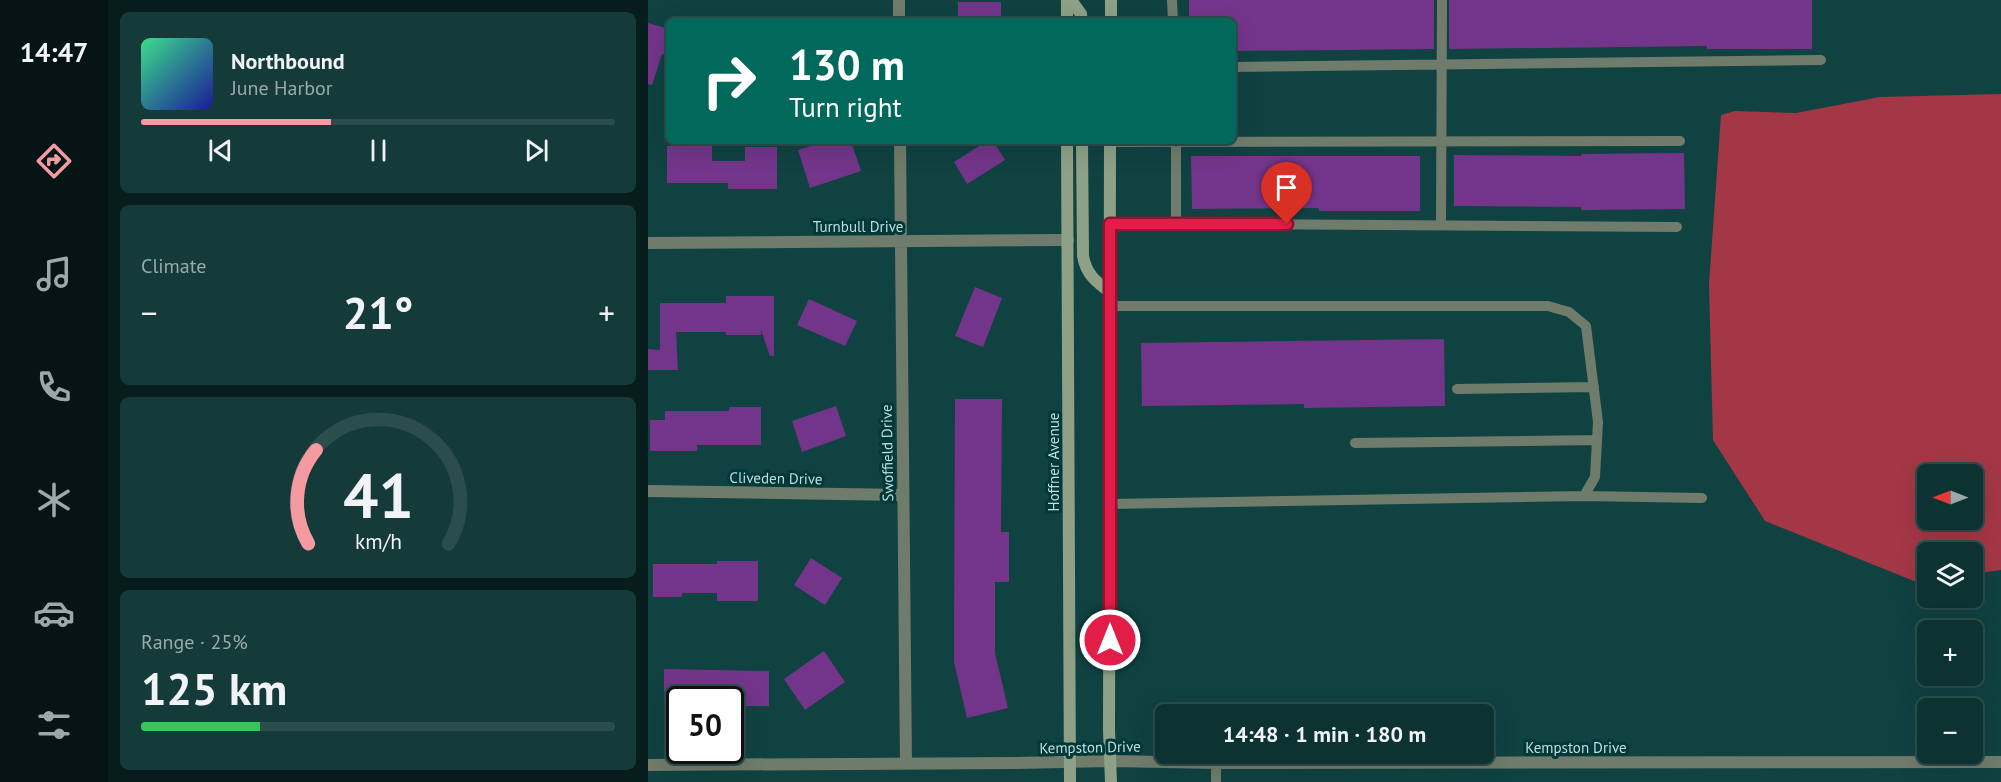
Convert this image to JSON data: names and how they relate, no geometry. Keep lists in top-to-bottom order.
{
  "streets": {
    "main road": ["Hoffner Avenue"],
    "street": [
      "Turnbull Drive",
      "Swoffield Drive",
      "Cliveden Drive",
      "Kempston Drive"
    ]
  },
  "crossings": [
    ["Turnbull Drive", "Swoffield Drive"],
    ["Turnbull Drive", "Hoffner Avenue"],
    ["Swoffield Drive", "Cliveden Drive"],
    ["Swoffield Drive", "Kempston Drive"],
    ["Hoffner Avenue", "Kempston Drive"]
  ],
  "north": "left",
  "page": {
    "tabs": "14:47",
    "turn": ["130 m", "Turn right"],
    "song": ["Northbound", "June Harbor"],
    "tile": [
      "Climate",
      ["Range · 25%", "125 km"]
    ],
    "heat": ["−", "21°", "+"],
    "map_buttons": ["+", "−"],
    "limit": "50",
    "trip": "14:48 · 1 min · 180 m",
    "gauge": ["41", "km/h"]
  }
}
